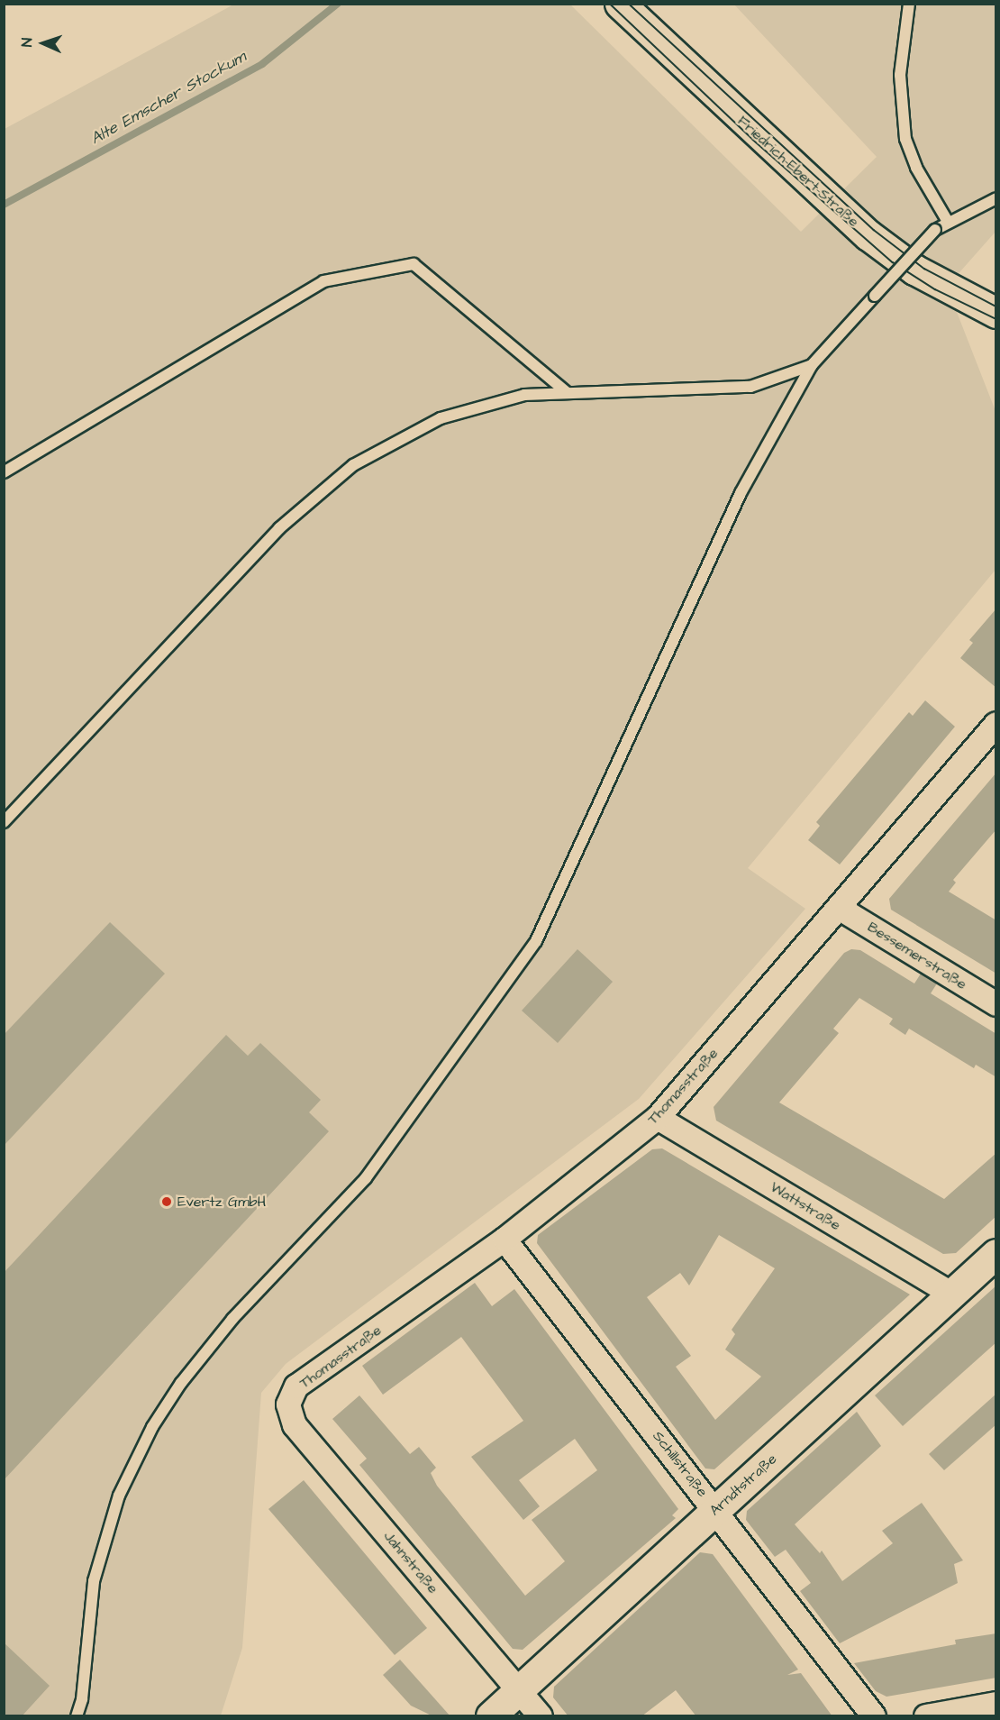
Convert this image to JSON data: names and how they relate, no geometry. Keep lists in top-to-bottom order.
{
  "streets": {
    "main road": ["Friedrich-Ebert-Straße"],
    "street": [
      "Bessemerstraße",
      "Thomasstraße",
      "Wattstraße",
      "Schillstraße",
      "Arndtstraße",
      "Jahnstraße"
    ]
  },
  "crossings": [
    ["Bessemerstraße", "Thomasstraße"],
    ["Thomasstraße", "Wattstraße"],
    ["Thomasstraße", "Schillstraße"],
    ["Thomasstraße", "Jahnstraße"],
    ["Wattstraße", "Arndtstraße"],
    ["Schillstraße", "Arndtstraße"],
    ["Arndtstraße", "Jahnstraße"]
  ],
  "water": ["Alte Emscher Stockum"],
  "places": ["Evertz GmbH"],
  "north": "left"
}
